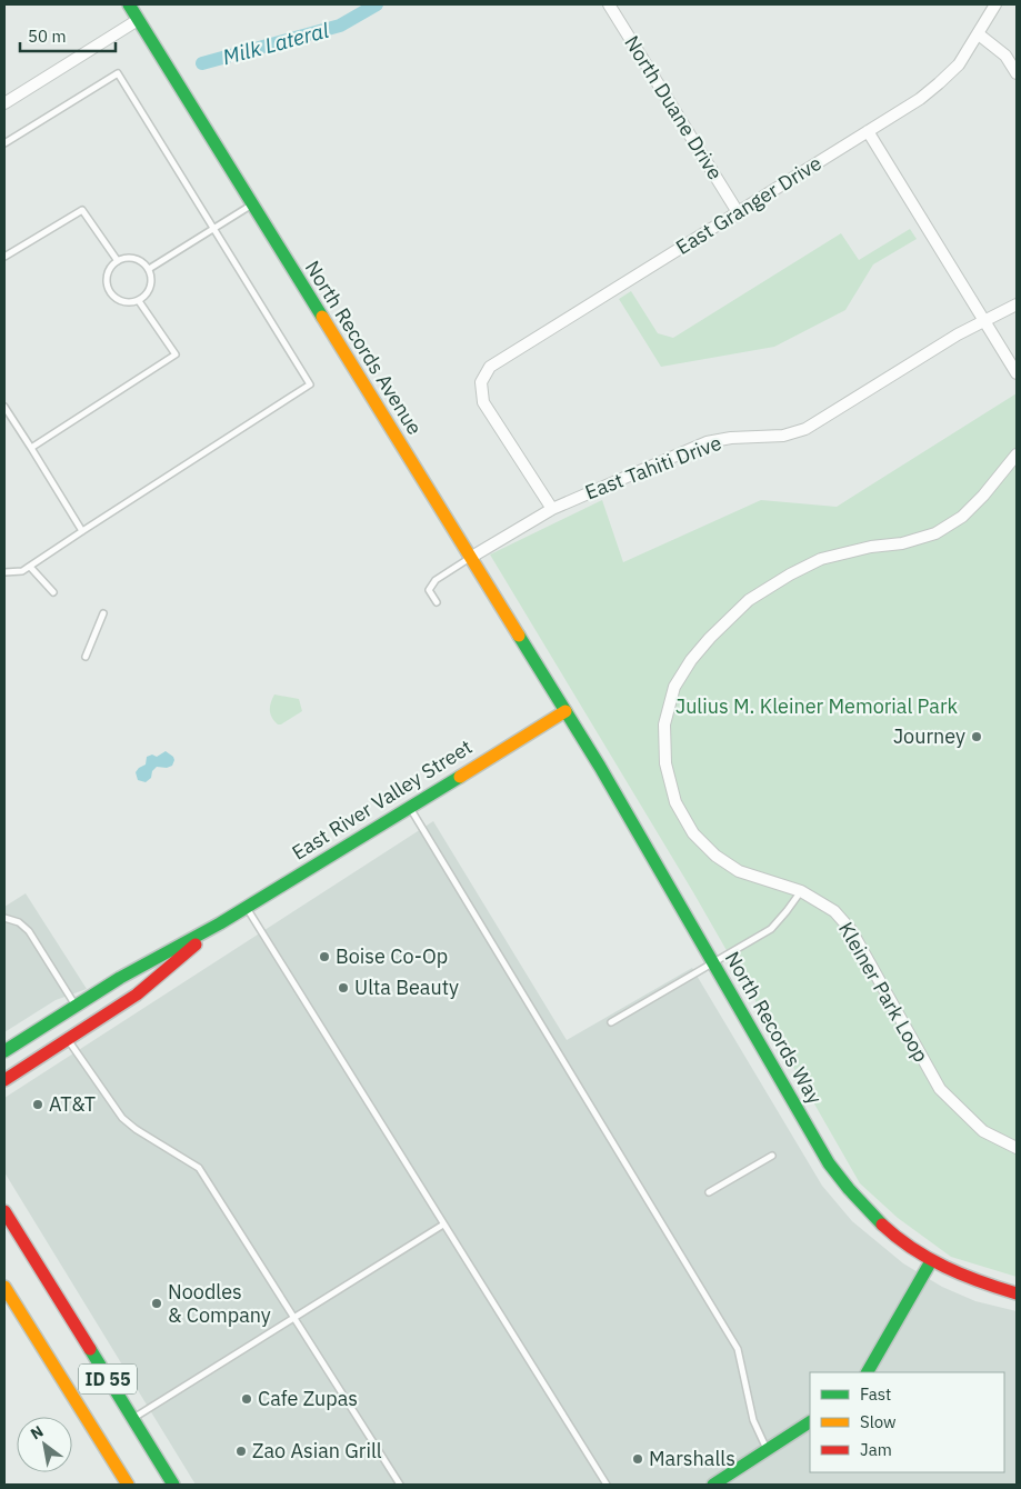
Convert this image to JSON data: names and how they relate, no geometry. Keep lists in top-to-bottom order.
{
  "streets": {
    "main road": [
      "North Records Avenue",
      "East River Valley Street",
      "North Records Way",
      "ID 55"
    ],
    "street": [
      "North Duane Drive",
      "East Granger Drive",
      "East Tahiti Drive",
      "Kleiner Park Loop"
    ]
  },
  "crossings": [
    ["North Duane Drive", "East Granger Drive"],
    ["East Granger Drive", "East Tahiti Drive"],
    ["North Records Avenue", "East Tahiti Drive"],
    ["North Records Avenue", "East River Valley Street"],
    ["North Records Avenue", "North Records Way"],
    ["East River Valley Street", "North Records Way"]
  ],
  "water": ["Milk Lateral"],
  "parks": ["Julius M. Kleiner Memorial Park"],
  "places": [
    "Journey",
    "Boise Co-Op",
    "Ulta Beauty",
    "AT&T",
    "Noodles & Company",
    "Cafe Zupas",
    "Zao Asian Grill",
    "Marshalls"
  ],
  "legend": ["Fast", "Slow", "Jam"],
  "scale_bar": "50 m",
  "north": "top left"
}
